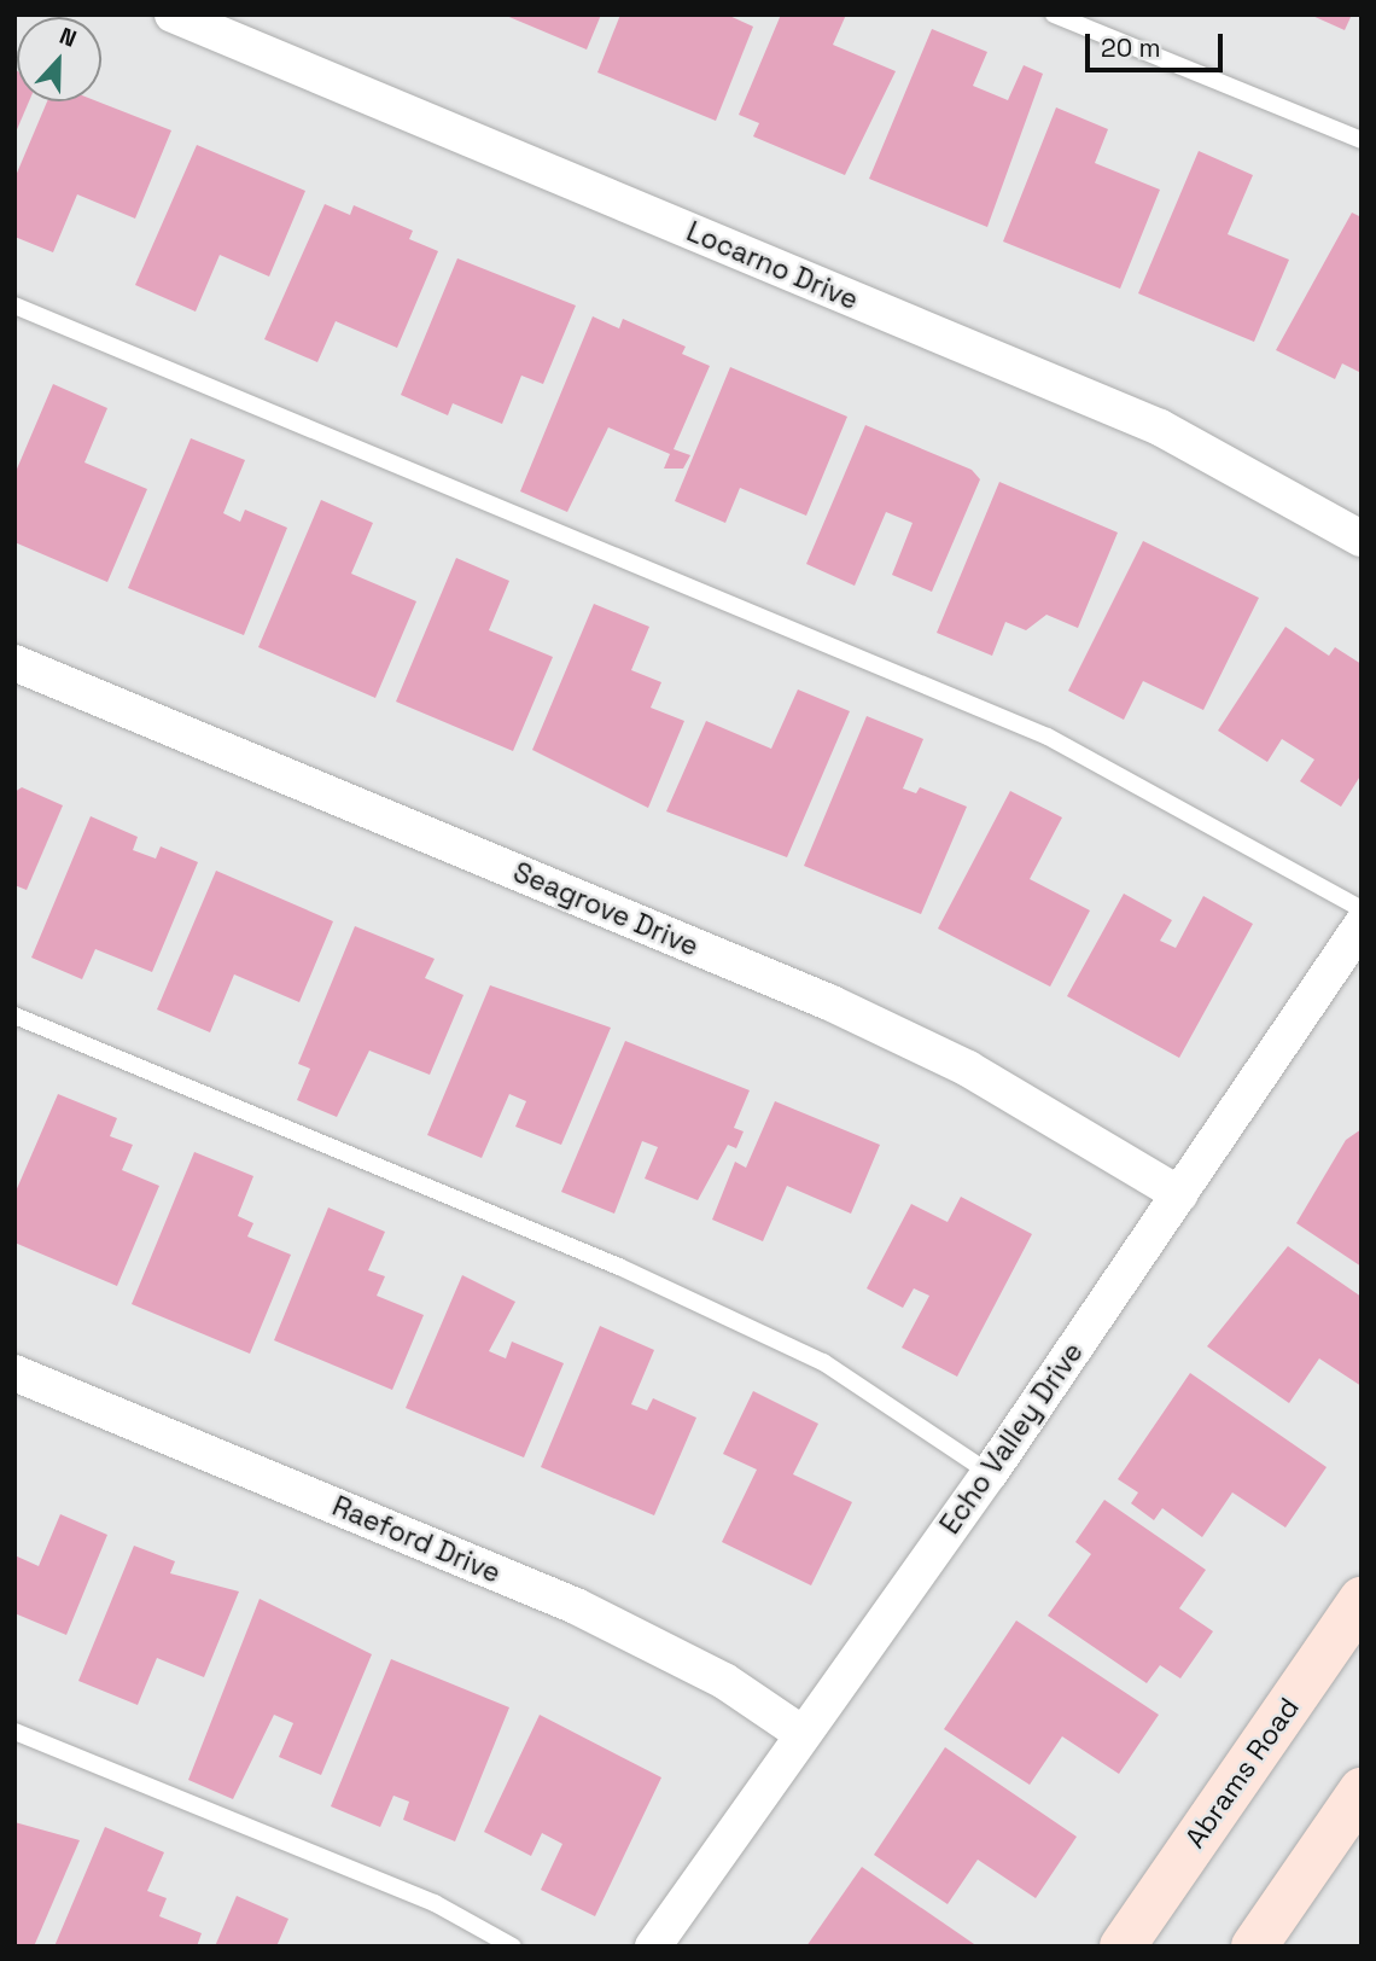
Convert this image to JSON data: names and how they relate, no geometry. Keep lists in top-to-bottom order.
{
  "streets": {
    "main road": ["Abrams Road"],
    "street": [
      "Locarno Drive",
      "Seagrove Drive",
      "Echo Valley Drive",
      "Raeford Drive"
    ]
  },
  "crossings": [
    ["Seagrove Drive", "Echo Valley Drive"],
    ["Echo Valley Drive", "Raeford Drive"]
  ],
  "scale_bar": "20 m",
  "north": "top"
}
